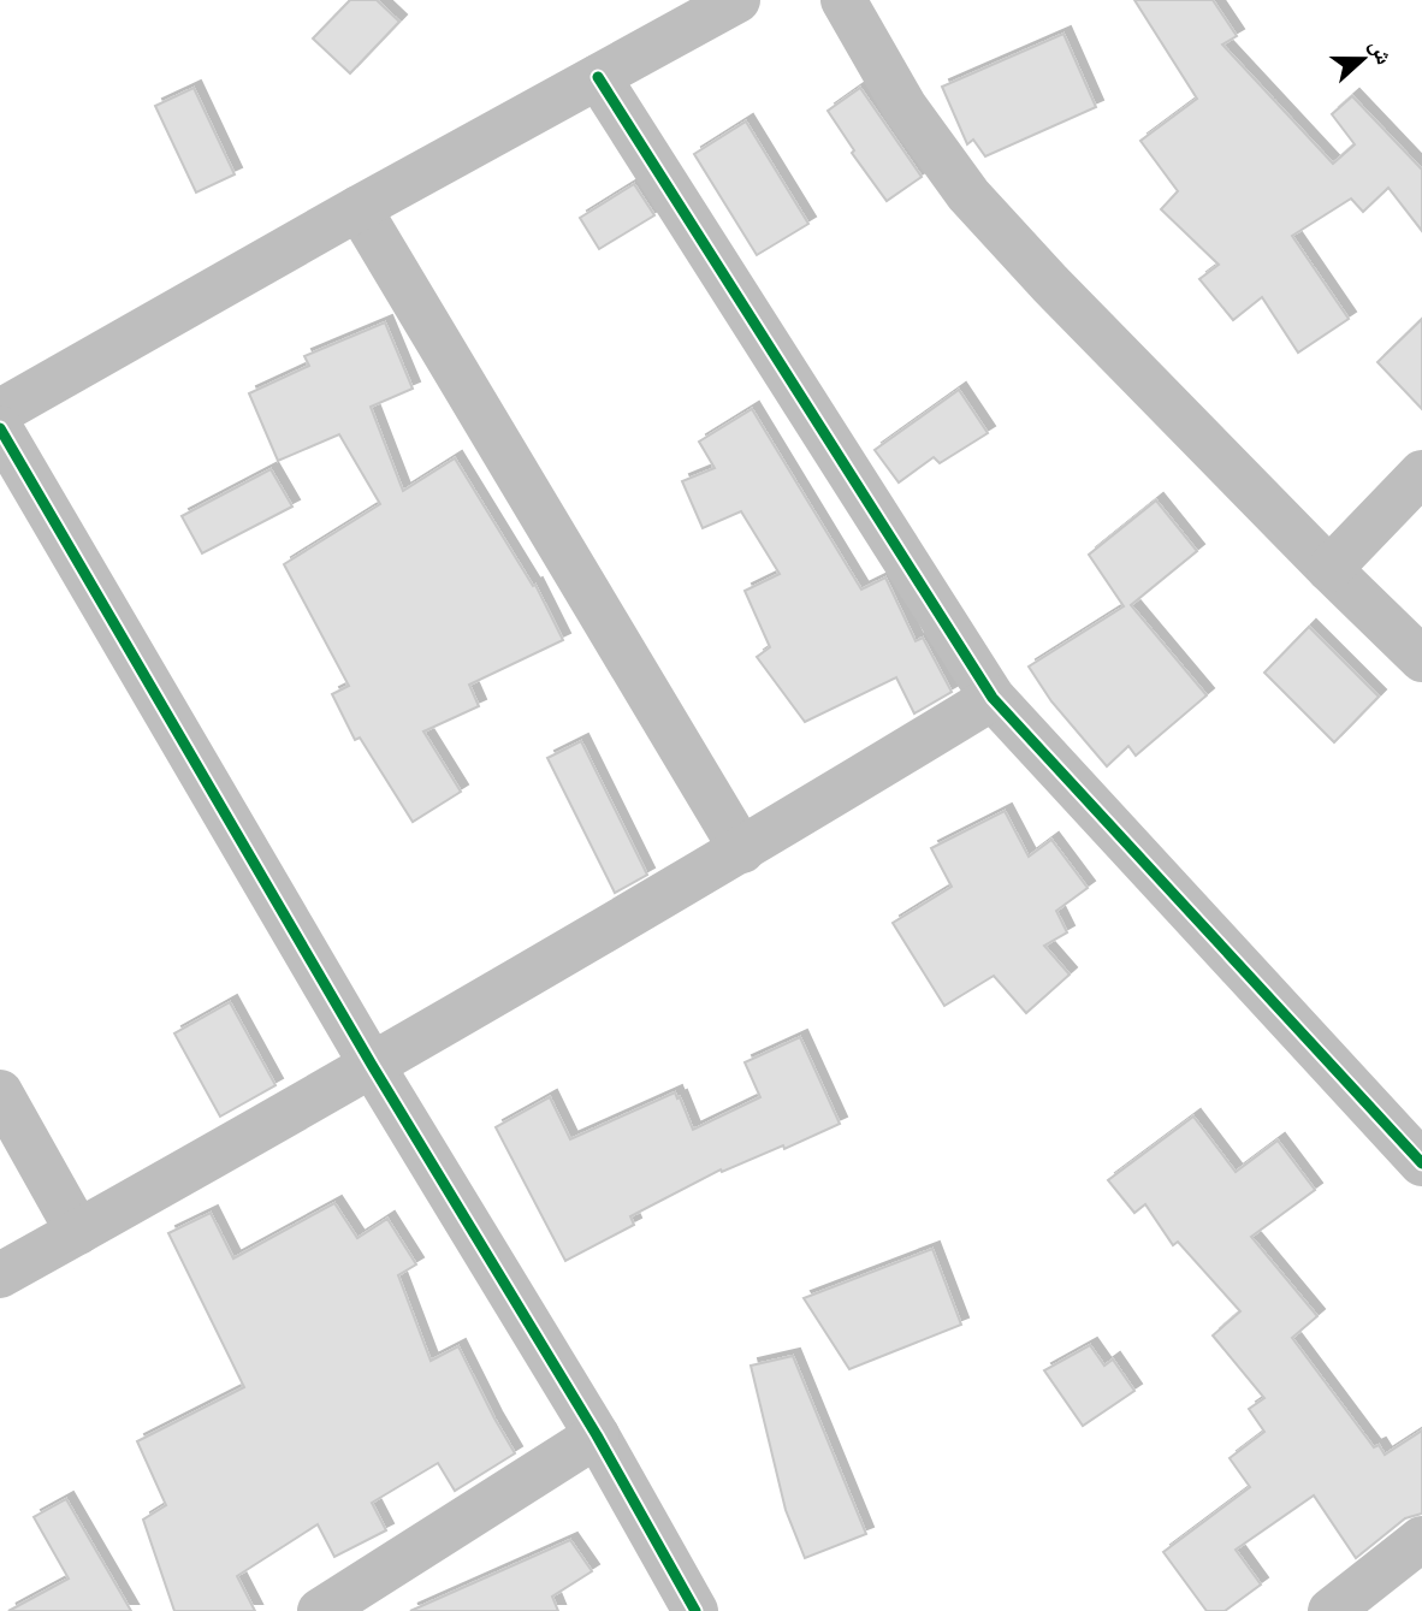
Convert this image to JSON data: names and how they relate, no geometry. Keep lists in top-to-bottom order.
{
  "north": "right"
}
